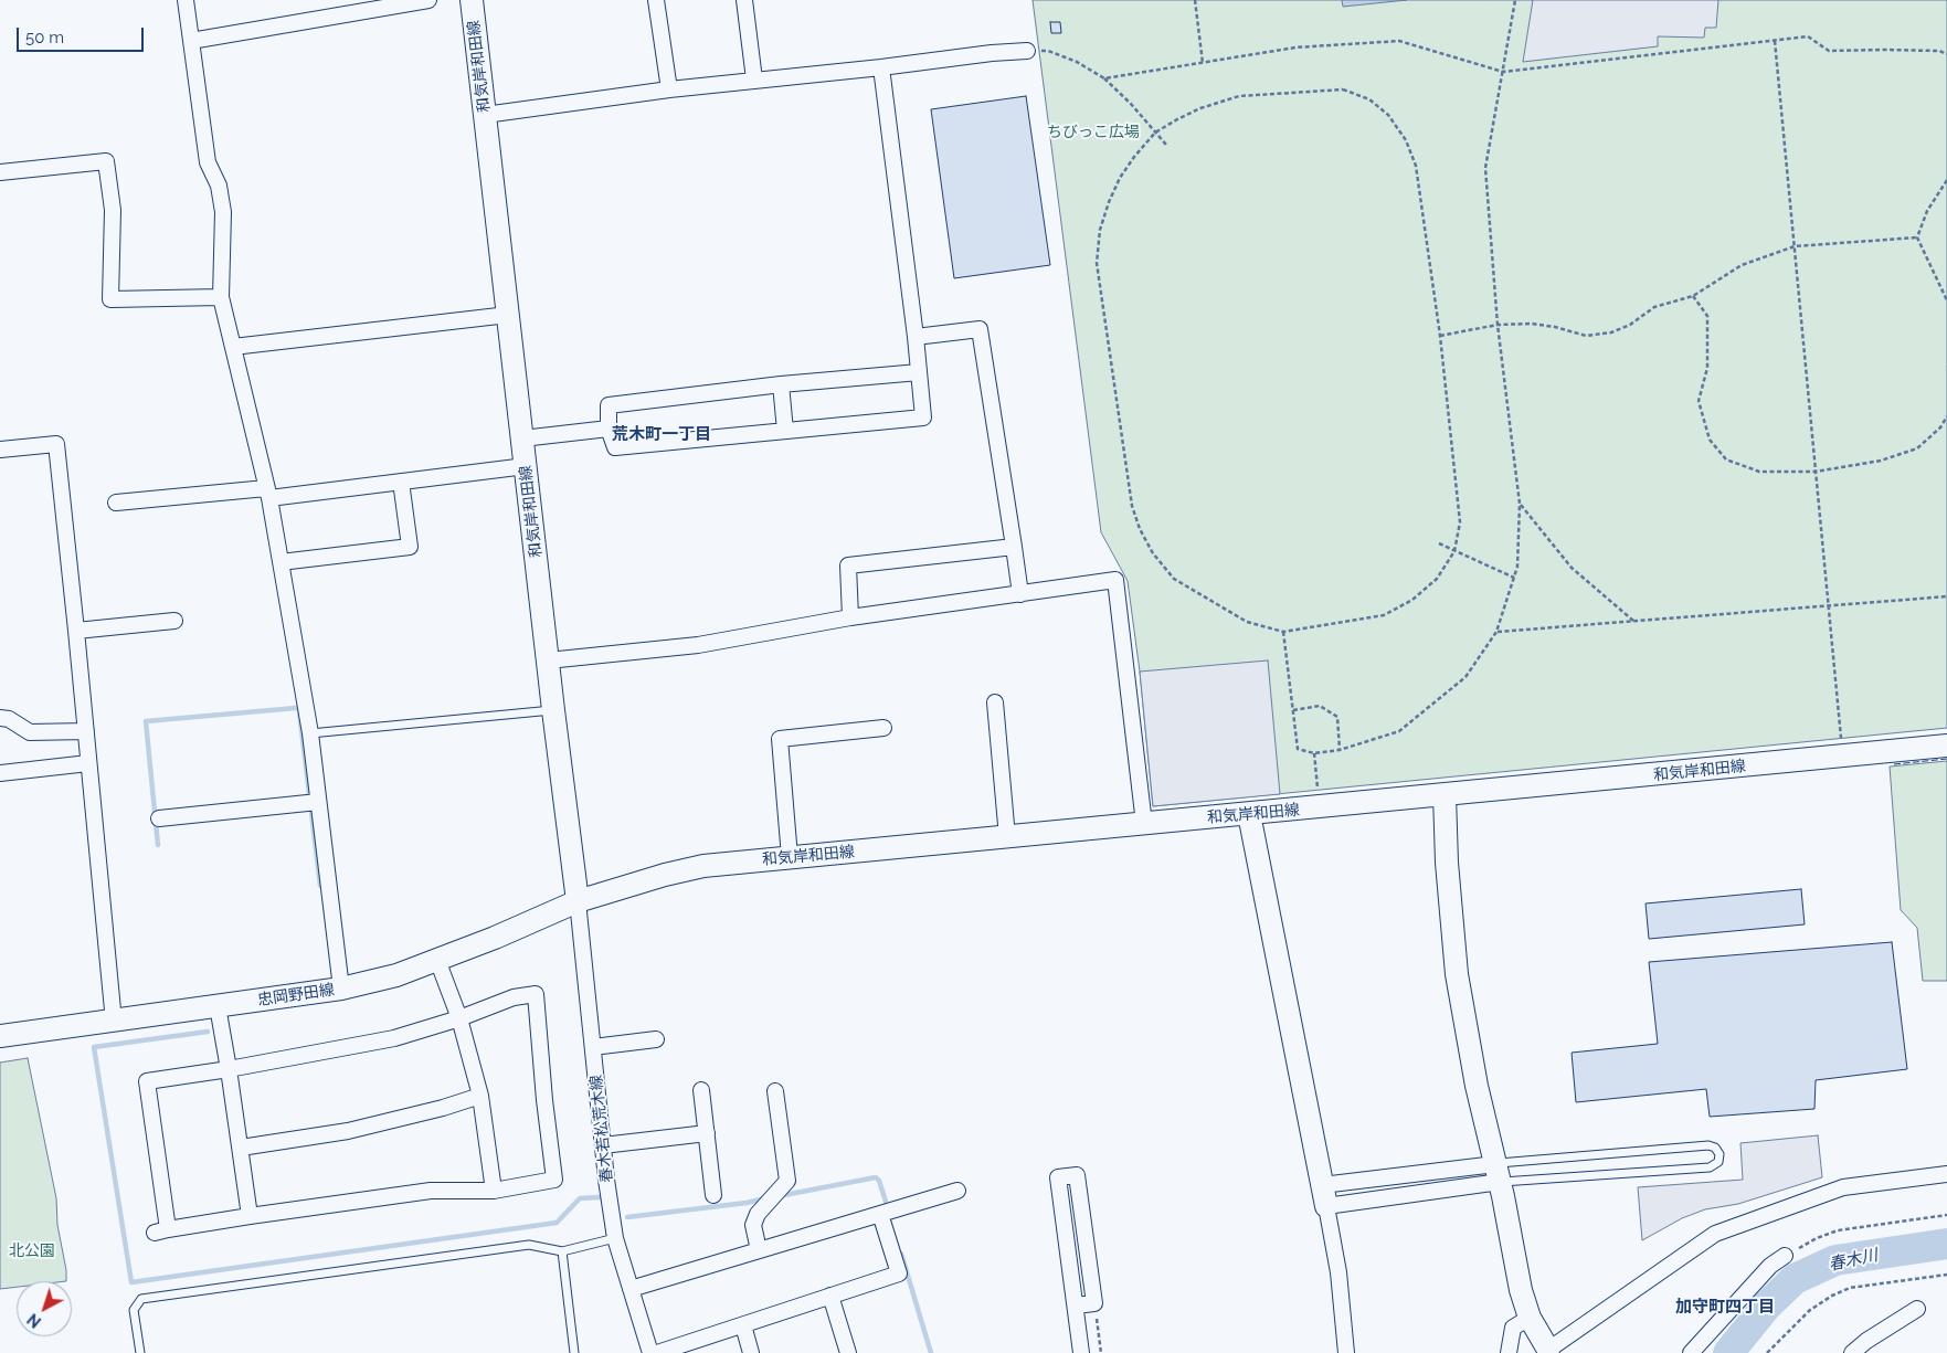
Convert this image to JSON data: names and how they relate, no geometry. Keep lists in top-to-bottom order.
{
  "streets": {
    "main road": ["和気岸和田線", "忠岡野田線"],
    "street": ["春木若松荒木線"]
  },
  "crossings": [
    ["和気岸和田線", "忠岡野田線"],
    ["和気岸和田線", "春木若松荒木線"],
    ["忠岡野田線", "春木若松荒木線"]
  ],
  "districts": ["荒木町一丁目", "加守町四丁目"],
  "water": ["春木川"],
  "parks": ["ちびっこ広場", "北公園"],
  "scale_bar": "50 m",
  "north": "bottom left"
}
